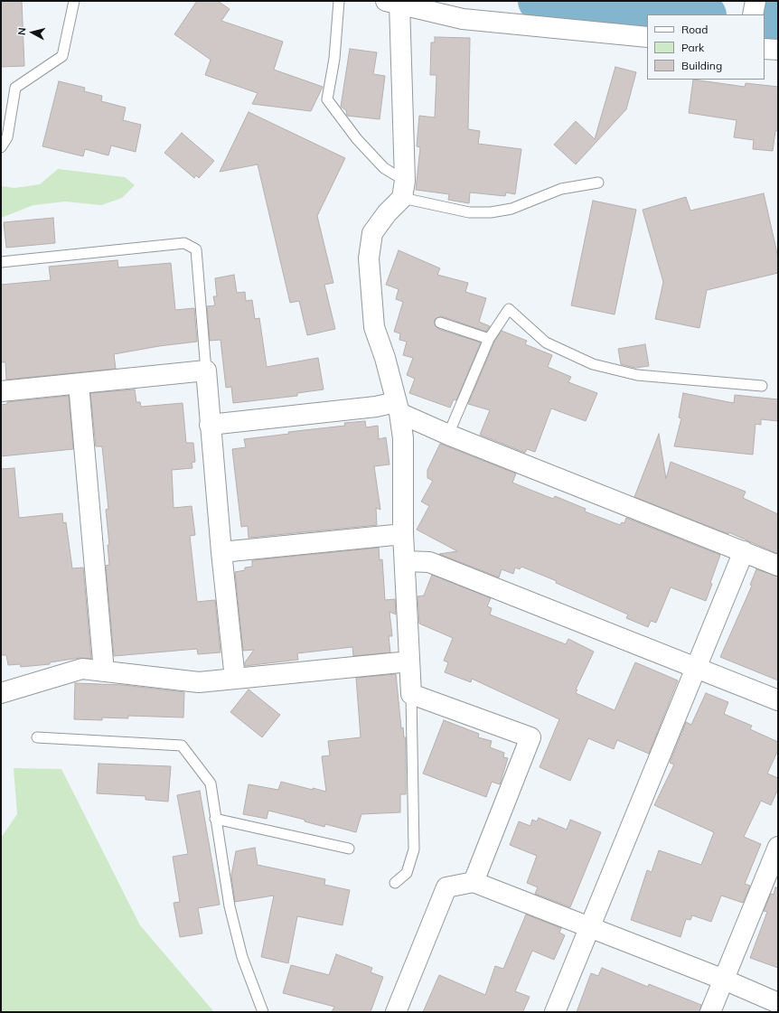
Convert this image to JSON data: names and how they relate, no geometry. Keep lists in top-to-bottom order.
{
  "legend": ["Road", "Park", "Building"],
  "north": "left"
}
